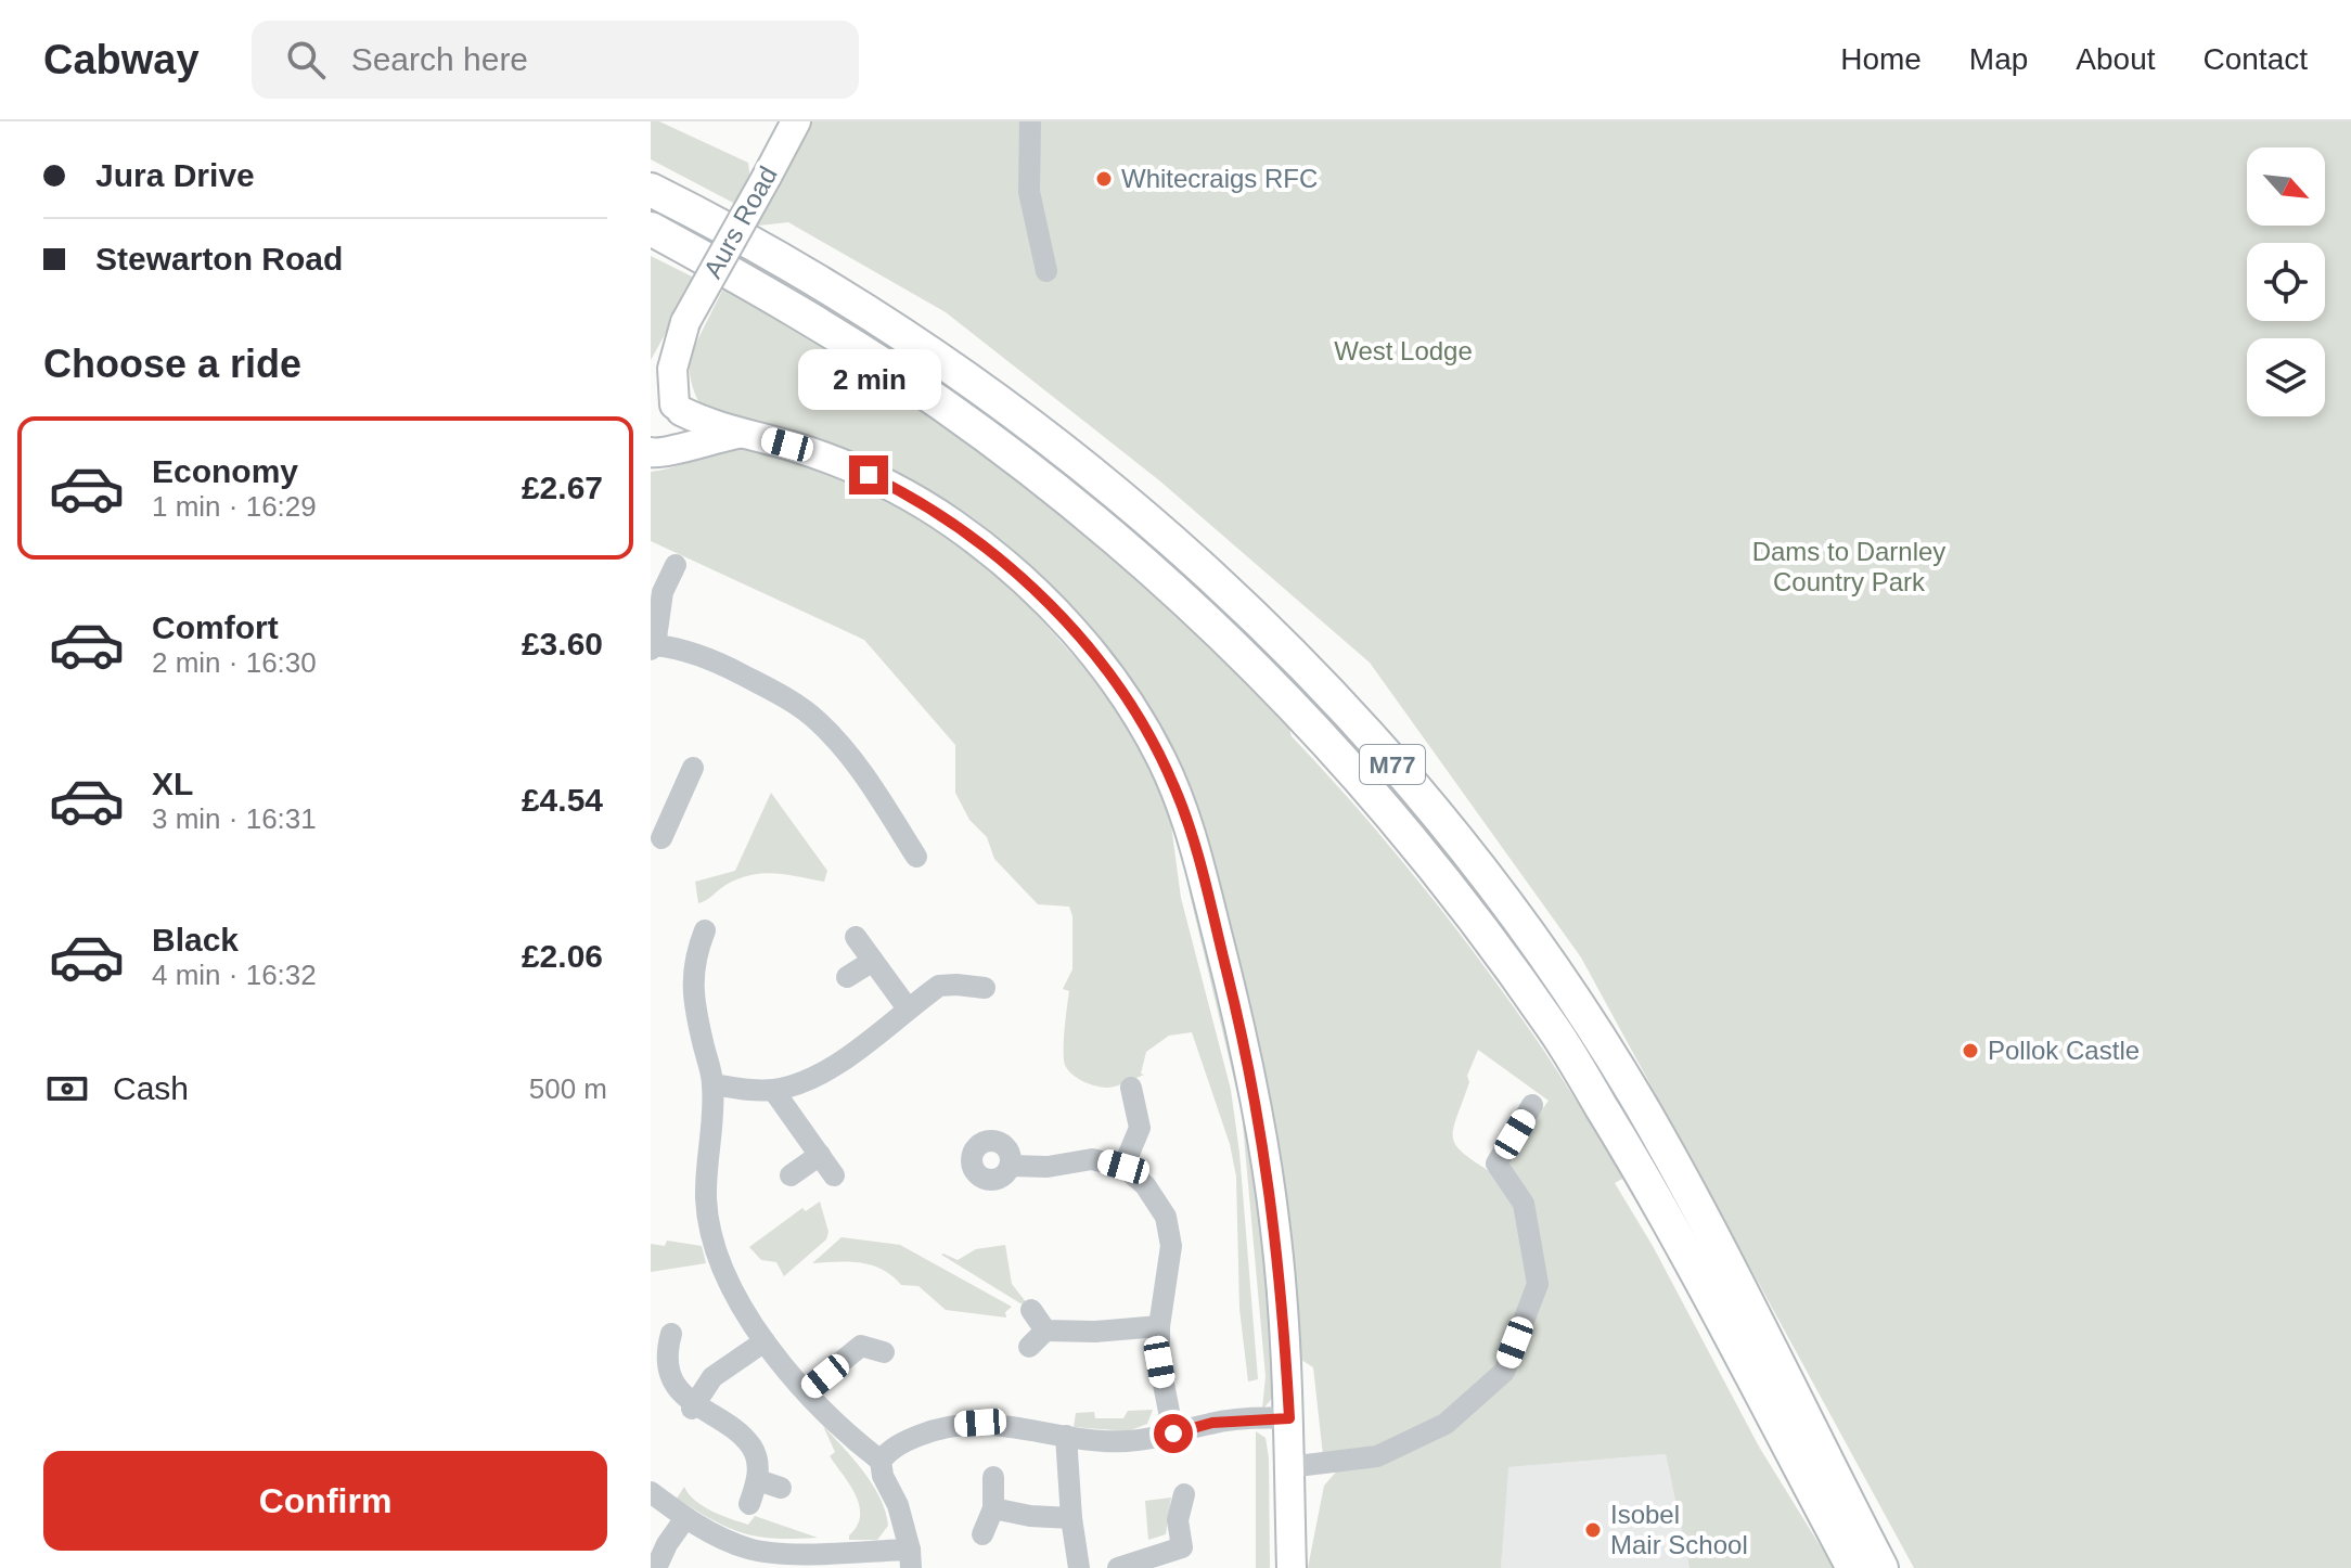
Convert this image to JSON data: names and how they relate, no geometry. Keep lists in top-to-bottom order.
{
  "streets": {
    "highway": ["M77"],
    "main road": ["Aurs Road"]
  },
  "parks": ["West Lodge", "Dams to Darnley Country Park"],
  "places": ["Whitecraigs RFC", "Pollok Castle", "Isobel Mair School"],
  "north": "bottom right",
  "page": {
    "header": "Cabway",
    "search": "Search here",
    "nav": [
      "Home",
      "Map",
      "About",
      "Contact"
    ],
    "banner": ["Jura Drive", "Stewarton Road"],
    "heading": "Choose a ride",
    "bubble": "2 min",
    "list": [
      {
        "name": "Economy",
        "note": "1 min · 16:29",
        "value": "£2.67"
      },
      {
        "name": "Comfort",
        "note": "2 min · 16:30",
        "value": "£3.60"
      },
      {
        "name": "XL",
        "note": "3 min · 16:31",
        "value": "£4.54"
      },
      {
        "name": "Black",
        "note": "4 min · 16:32",
        "value": "£2.06"
      }
    ],
    "pay": ["Cash", "500 m"],
    "buttons": "Confirm"
  }
}
